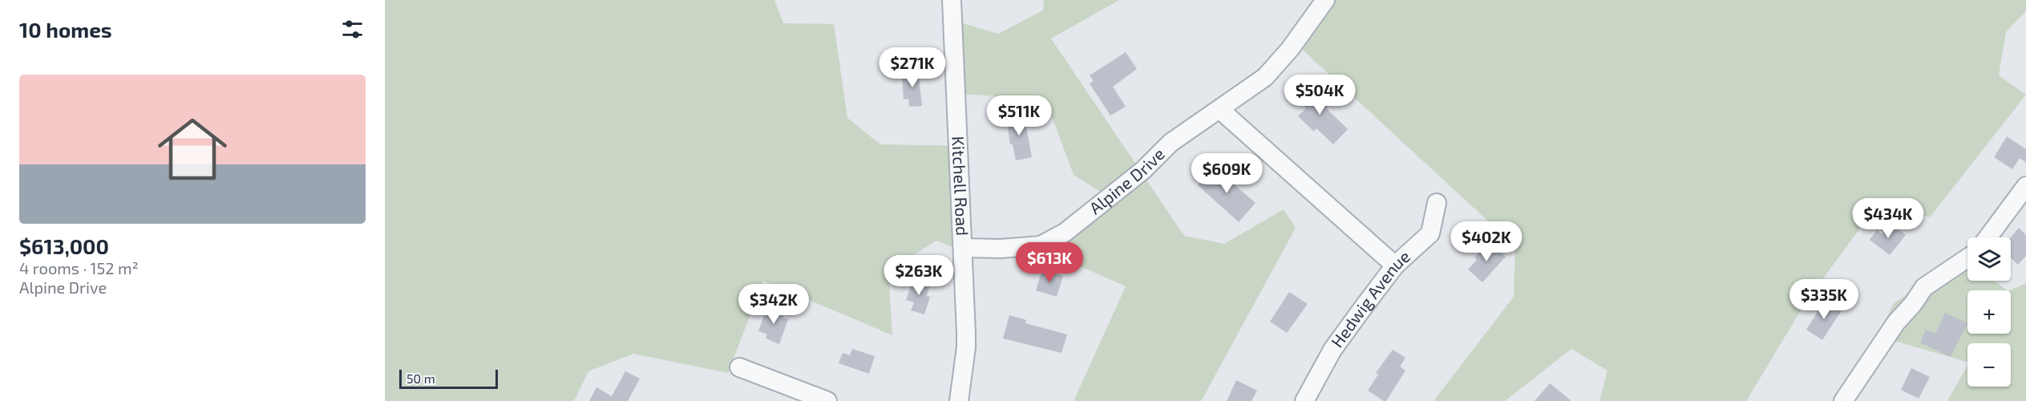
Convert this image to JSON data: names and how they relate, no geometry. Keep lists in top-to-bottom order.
{
  "streets": {
    "street": ["Alpine Drive", "Kitchell Road", "Hedwig Avenue"]
  },
  "crossings": [
    ["Alpine Drive", "Kitchell Road"]
  ],
  "scale_bar": "50 m",
  "page": {
    "heading": "10 homes",
    "price": [
      "$271K",
      "$504K",
      "$511K",
      "$609K",
      "$434K",
      "$402K",
      "$613K",
      "$263K",
      "$335K",
      "$342K"
    ],
    "list": [
      {
        "name": "$613,000",
        "note": "4 rooms · 152 m² · Alpine Drive"
      }
    ],
    "map_buttons": ["+", "−"],
    "scale": "50 m"
  }
}
